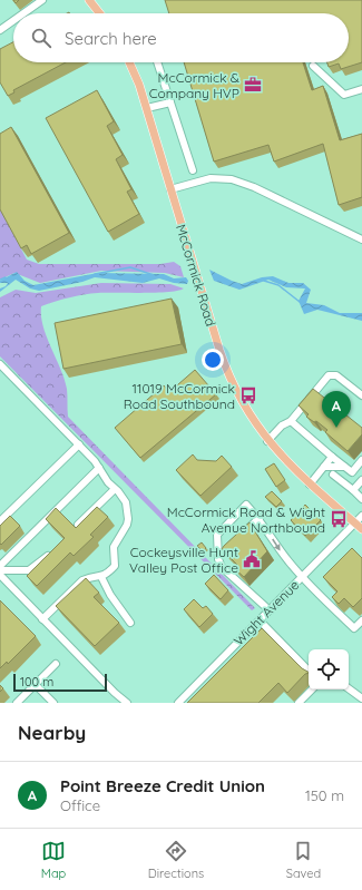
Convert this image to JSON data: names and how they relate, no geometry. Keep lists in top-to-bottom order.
{
  "streets": {
    "main road": ["McCormick Road"],
    "street": ["Wight Avenue"]
  },
  "crossings": [
    ["McCormick Road", "Wight Avenue"]
  ],
  "places": {
    "office": ["McCormick & Company HVP"],
    "bus stop": ["11019 McCormick Road Southbound", "McCormick Road & Wight Avenue Northbound"],
    "public building": ["Cockeysville Hunt Valley Post Office"]
  },
  "scale_bar": "100 m",
  "page": {
    "search": "Search here",
    "pins": "A",
    "scale": "100 m",
    "heading": "Nearby",
    "list": [
      {
        "mark": "A",
        "name": "Point Breeze Credit Union",
        "note": "Office",
        "value": "150 m"
      }
    ],
    "nav": ["Map", "Directions", "Saved"]
  }
}
